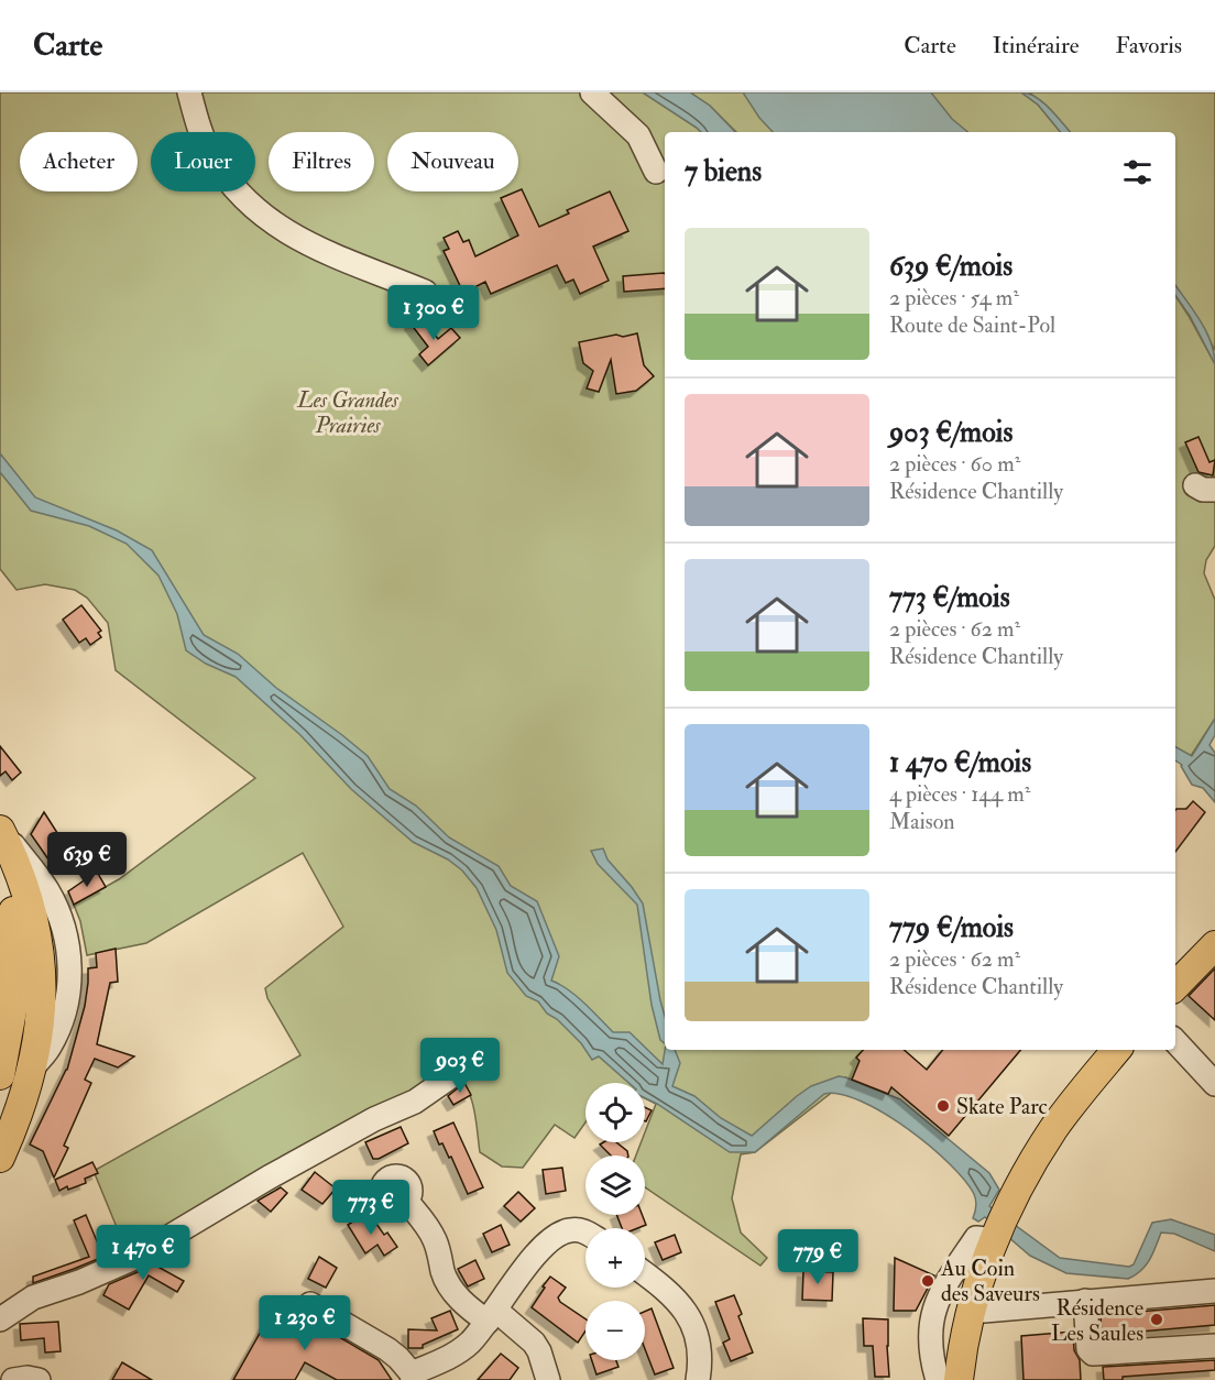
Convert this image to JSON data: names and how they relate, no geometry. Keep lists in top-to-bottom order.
{
  "parks": ["Les Grandes Prairies"],
  "places": ["Skate Parc", "Au Coin des Saveurs", "Résidence Les Saules"],
  "page": {
    "header": "Carte",
    "nav": ["Carte", "Itinéraire", "Favoris"],
    "chip": [
      "Acheter",
      "Louer",
      "Filtres",
      "Nouveau"
    ],
    "heading": "7 biens",
    "list": [
      {
        "name": "639 €/mois",
        "note": "2 pièces · 54 m² · Route de Saint-Pol"
      },
      {
        "name": "903 €/mois",
        "note": "2 pièces · 60 m² · Résidence Chantilly"
      },
      {
        "name": "773 €/mois",
        "note": "2 pièces · 62 m² · Résidence Chantilly"
      },
      {
        "name": "1 470 €/mois",
        "note": "4 pièces · 144 m² · Maison"
      },
      {
        "name": "779 €/mois",
        "note": "2 pièces · 62 m² · Résidence Chantilly"
      }
    ],
    "price": [
      "1 300 €",
      "639 €",
      "903 €",
      "773 €",
      "1 470 €",
      "779 €",
      "1 230 €"
    ],
    "map_buttons": ["+", "−"]
  }
}
